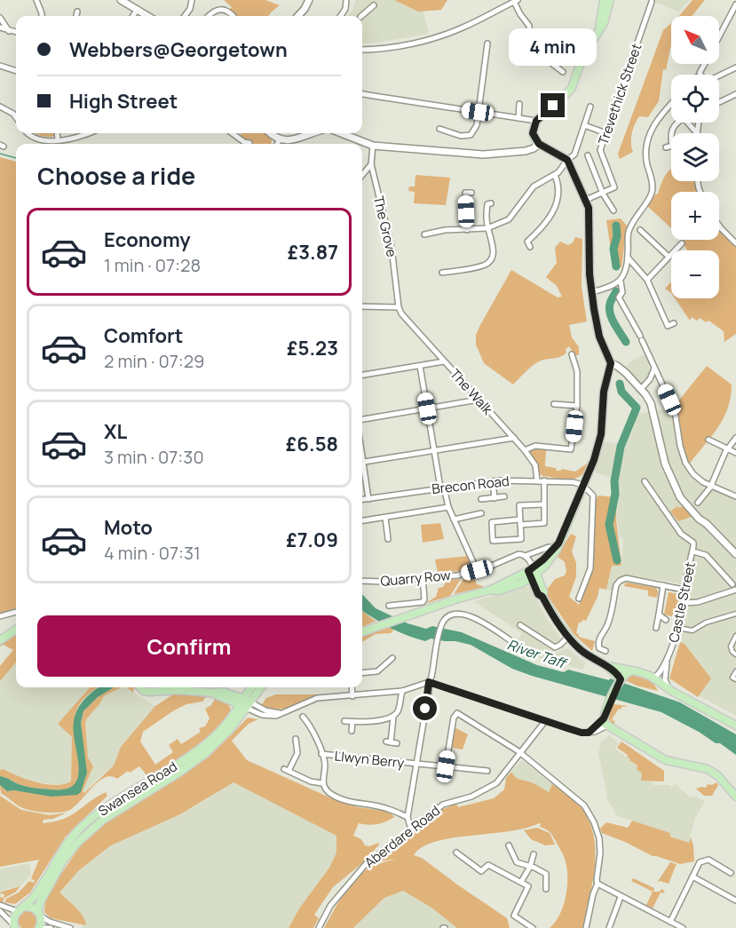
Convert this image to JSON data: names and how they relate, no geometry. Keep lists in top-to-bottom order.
{
  "streets": {
    "main road": ["Swansea Road"],
    "street": [
      "Trevethick Street",
      "The Grove",
      "The Walk",
      "Brecon Road",
      "Quarry Row",
      "Castle Street",
      "Llwyn Berry",
      "Aberdare Road"
    ]
  },
  "crossings": [
    ["The Grove", "The Walk"],
    ["The Walk", "Brecon Road"]
  ],
  "water": ["River Taff"],
  "north": "top left",
  "page": {
    "map_buttons": ["+", "−"],
    "banner": ["Webbers@Georgetown", "High Street"],
    "bubble": "4 min",
    "heading": "Choose a ride",
    "list": [
      {
        "name": "Economy",
        "note": "1 min · 07:28",
        "value": "£3.87"
      },
      {
        "name": "Comfort",
        "note": "2 min · 07:29",
        "value": "£5.23"
      },
      {
        "name": "XL",
        "note": "3 min · 07:30",
        "value": "£6.58"
      },
      {
        "name": "Moto",
        "note": "4 min · 07:31",
        "value": "£7.09"
      }
    ],
    "buttons": "Confirm"
  }
}
